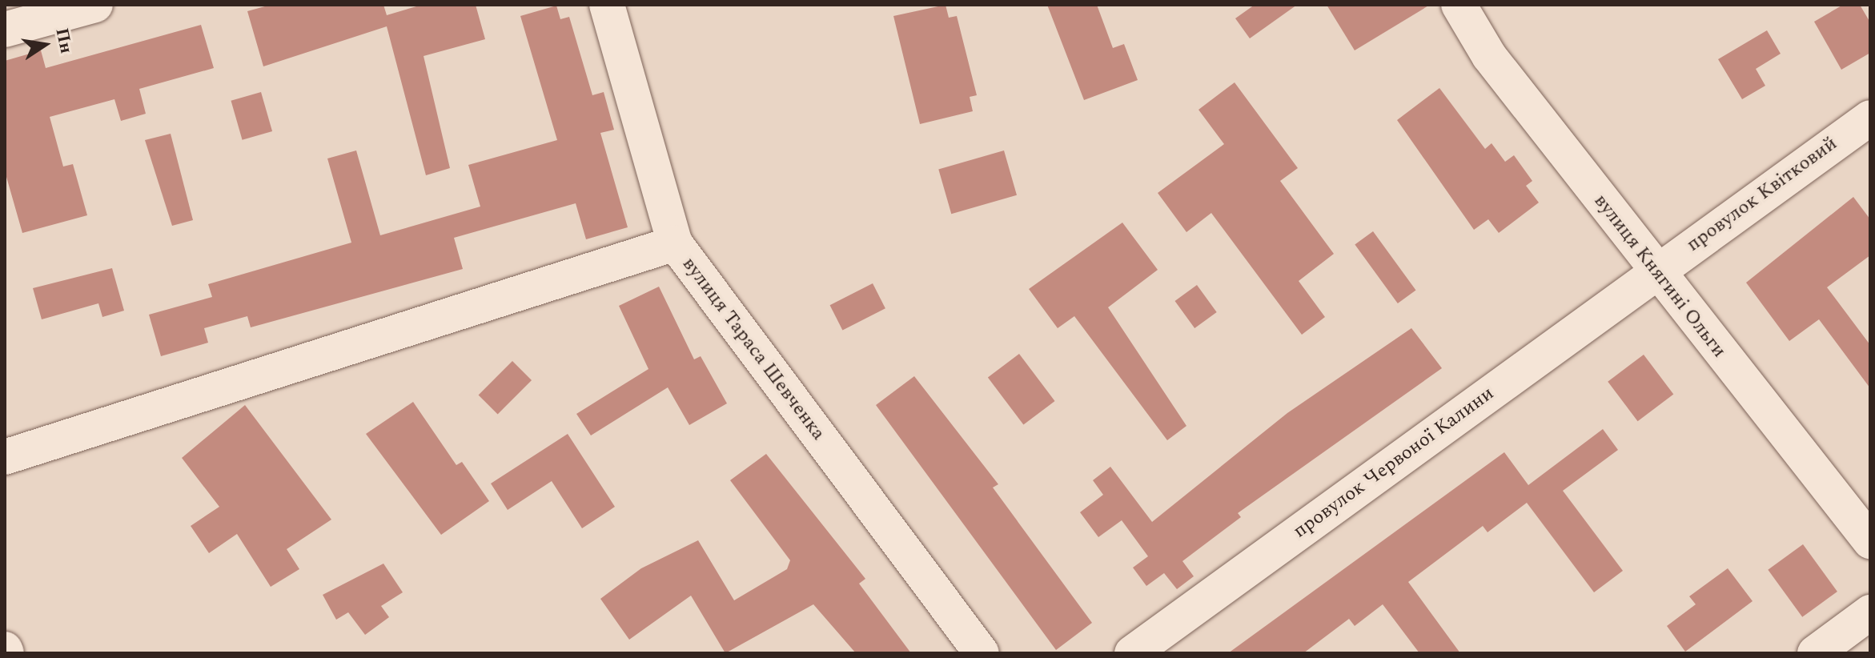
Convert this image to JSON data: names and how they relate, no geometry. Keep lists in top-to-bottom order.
{
  "streets": {
    "street": [
      "провулок Квітковий",
      "вулиця Княгині Ольги",
      "вулиця Тараса Шевченка",
      "провулок Червоної Калини"
    ]
  },
  "crossings": [
    ["провулок Квітковий", "вулиця Княгині Ольги"],
    ["провулок Квітковий", "провулок Червоної Калини"],
    ["вулиця Княгині Ольги", "провулок Червоної Калини"]
  ],
  "north": "right"
}
